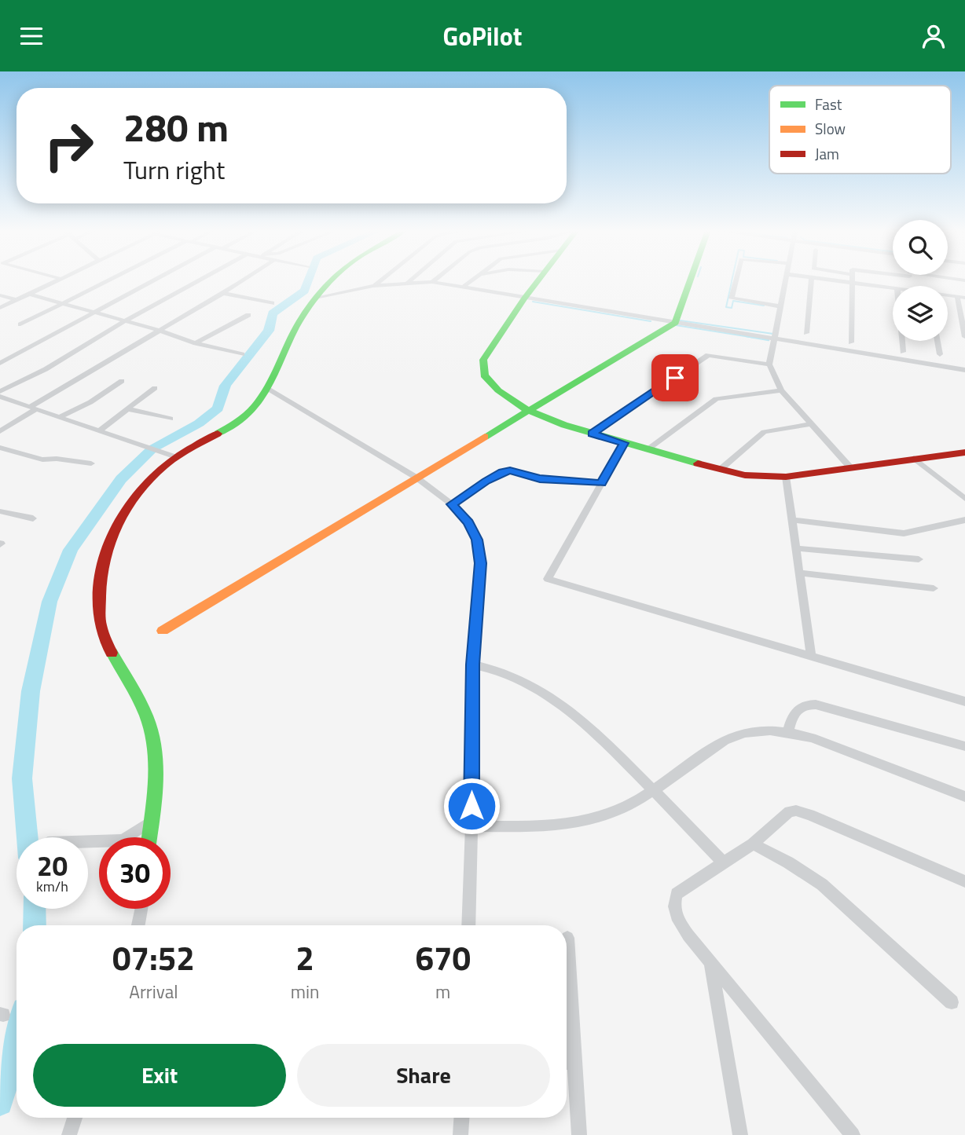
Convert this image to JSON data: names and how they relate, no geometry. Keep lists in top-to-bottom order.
{
  "legend": ["Fast", "Slow", "Jam"],
  "page": {
    "header": "GoPilot",
    "turn": ["280 m", "Turn right"],
    "speed": "20 km/h",
    "limit": "30",
    "eta": [
      "07:52",
      "Arrival",
      "2",
      "min",
      "670",
      "m"
    ],
    "buttons": ["Exit", "Share"]
  }
}
